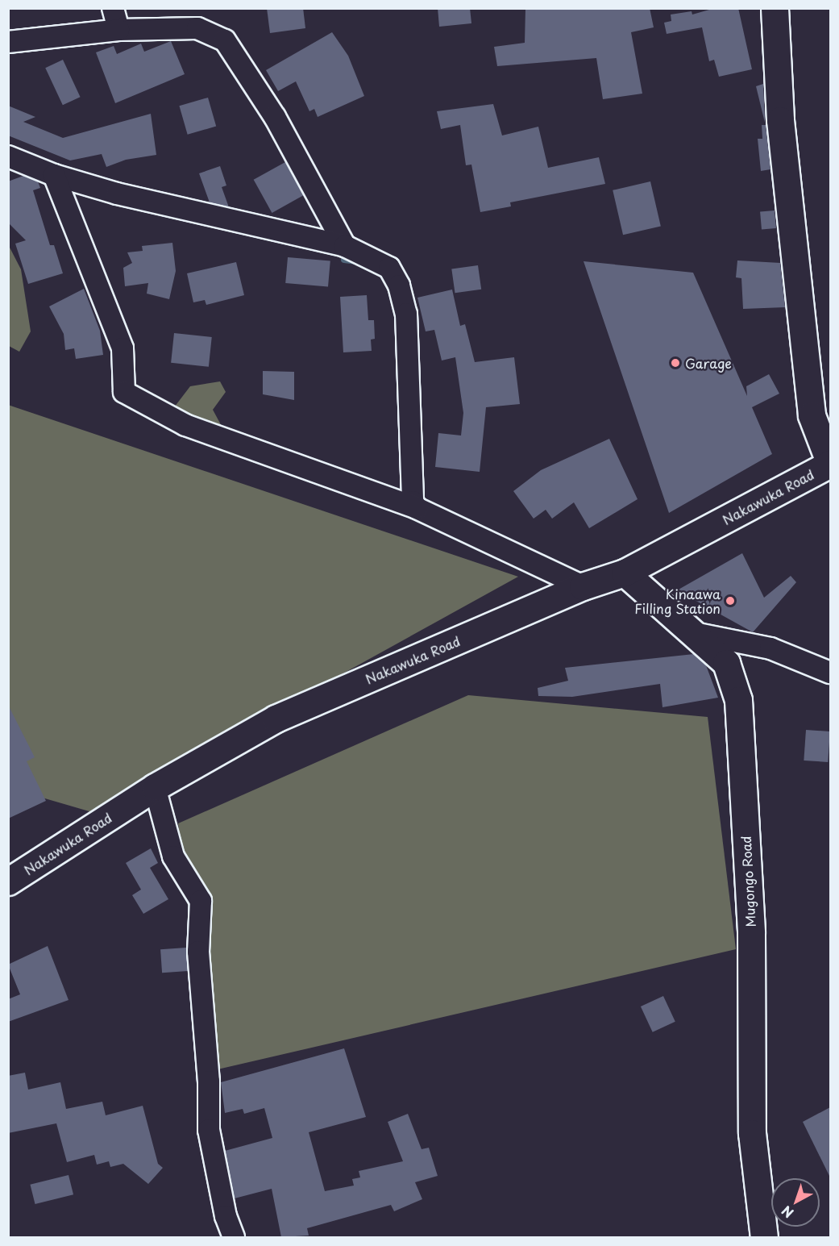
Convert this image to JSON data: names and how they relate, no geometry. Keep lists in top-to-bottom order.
{
  "streets": {
    "street": ["Nakawuka Road", "Mugongo Road"]
  },
  "crossings": [
    ["Nakawuka Road", "Mugongo Road"]
  ],
  "places": ["Garage", "Kinaawa Filling Station"],
  "north": "bottom left"
}
